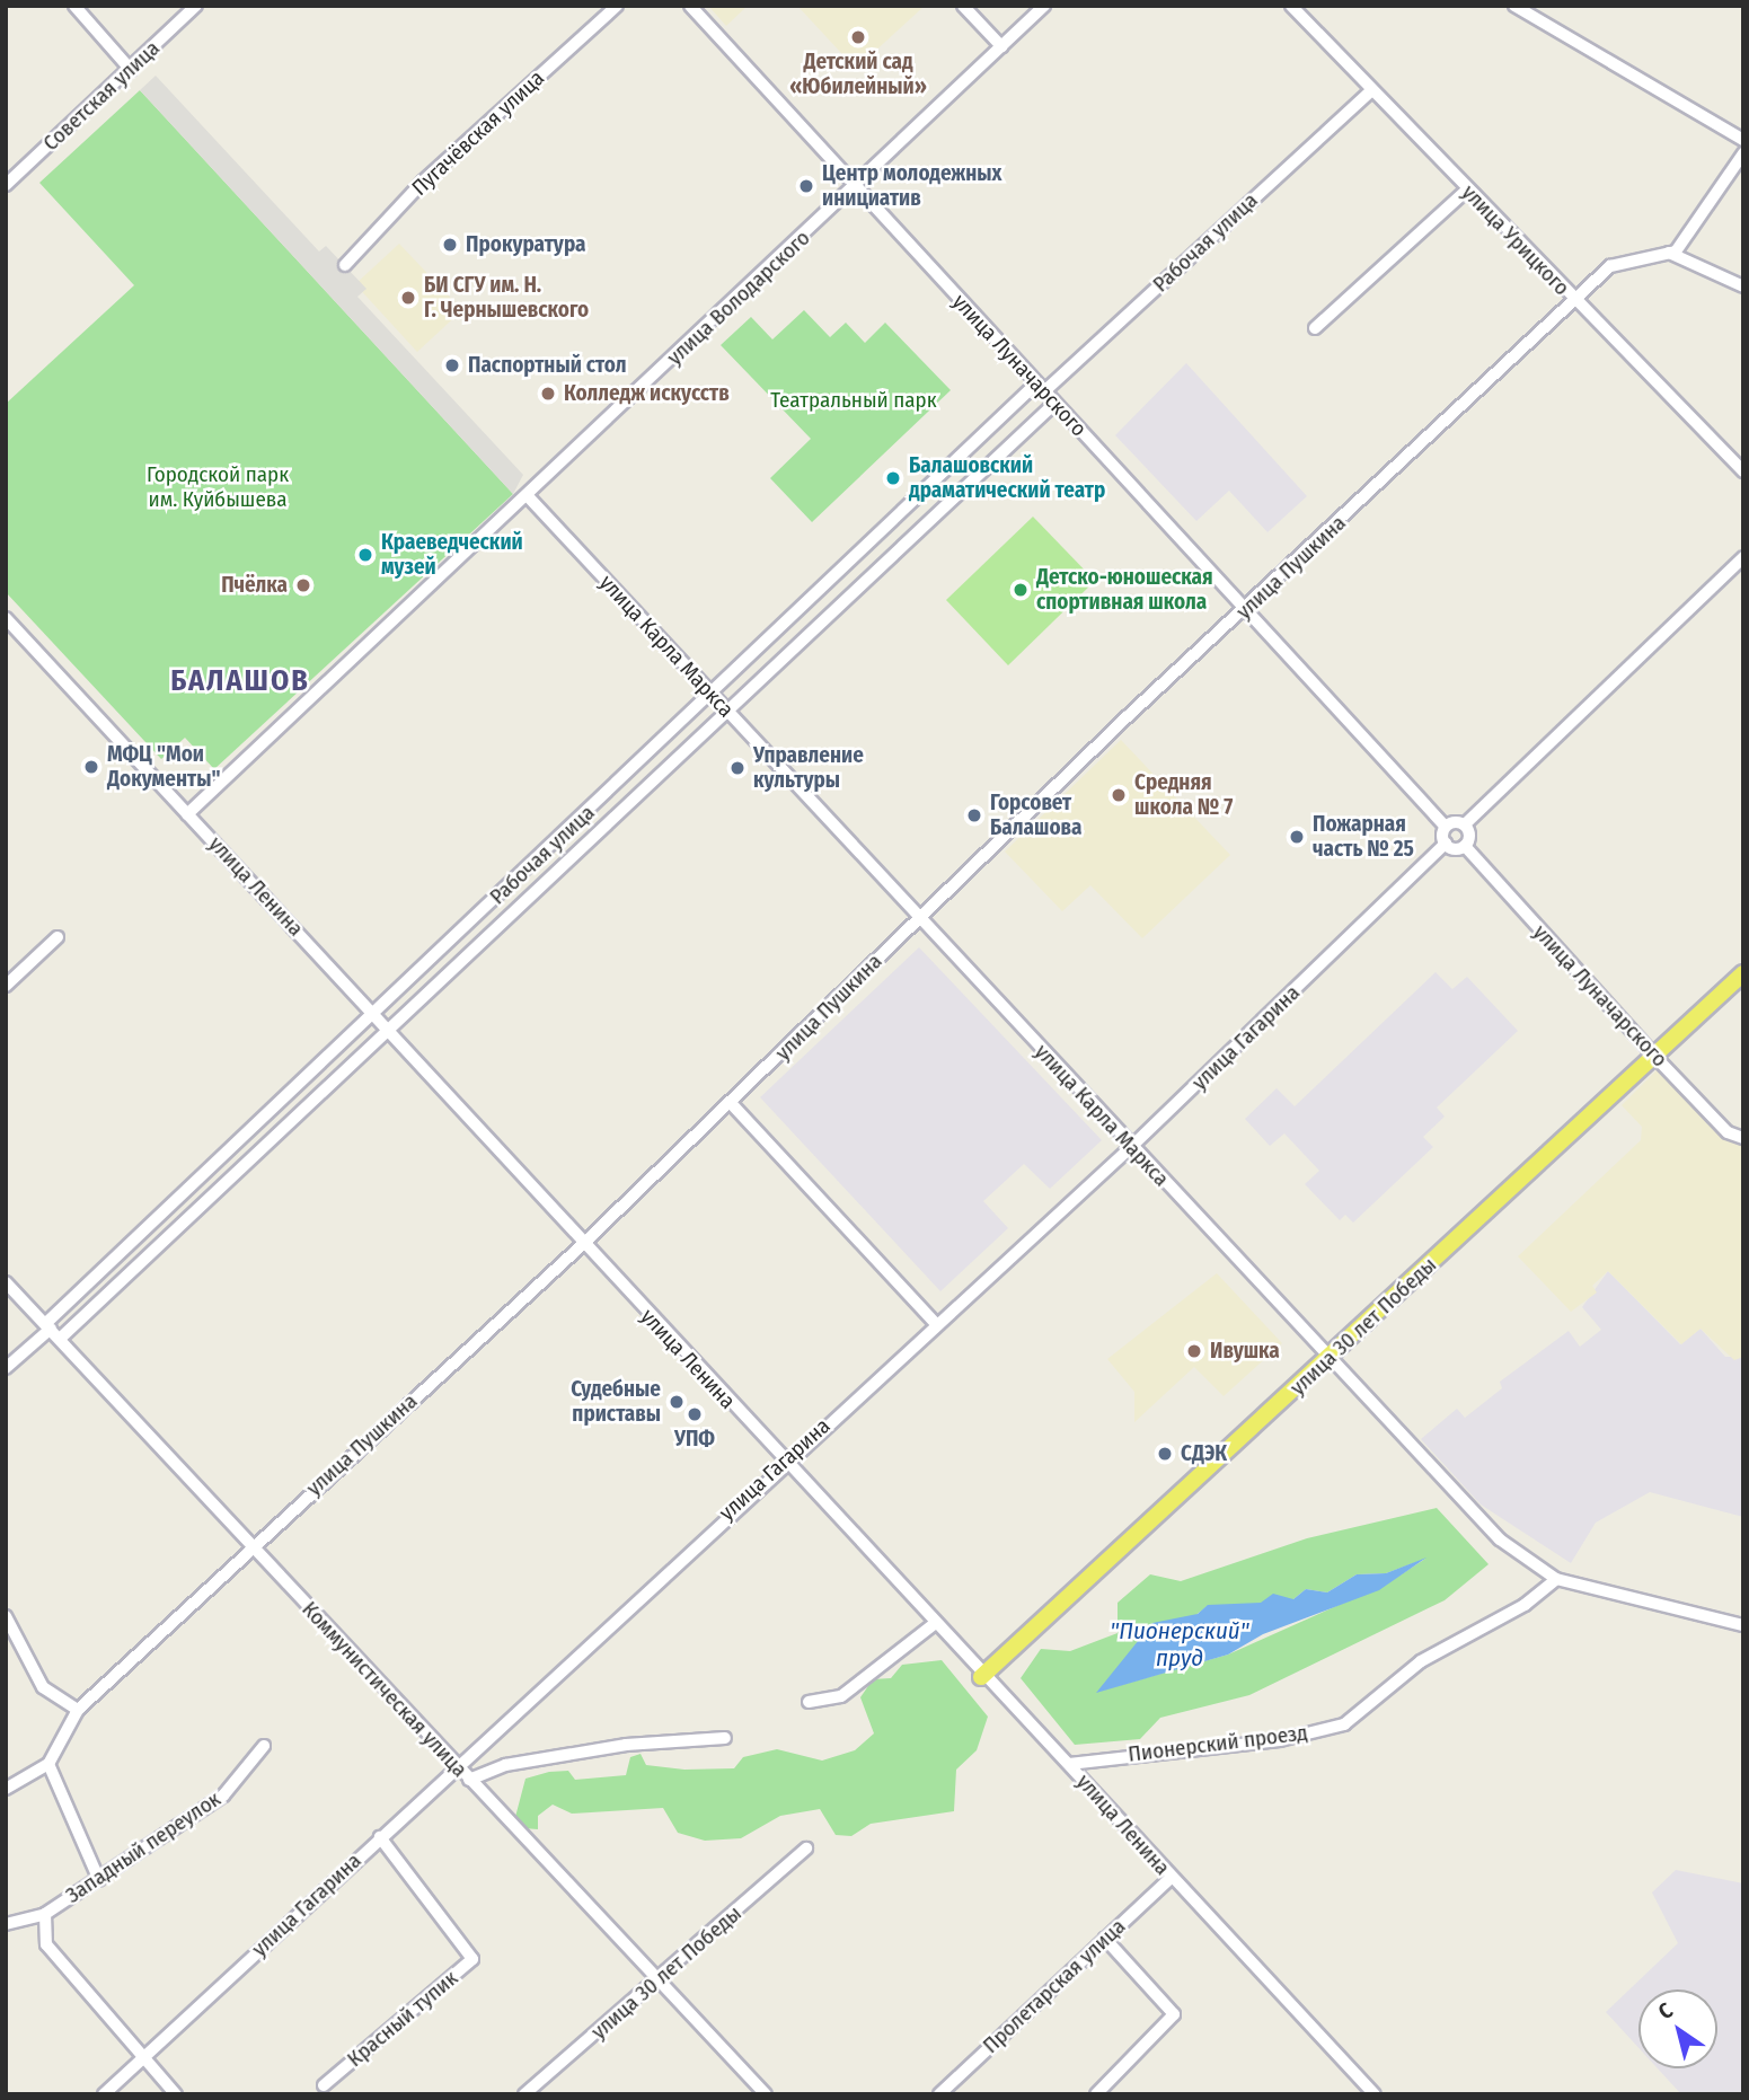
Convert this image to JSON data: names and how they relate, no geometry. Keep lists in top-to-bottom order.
{
  "streets": {
    "main road": ["улица 30 лет Победы"],
    "street": [
      "Советская улица",
      "Пугачёвская улица",
      "улица Урицкого",
      "Рабочая улица",
      "улица Володарского",
      "улица Луначарского",
      "улица Пушкина",
      "улица Карла Маркса",
      "улица Ленина",
      "улица Гагарина",
      "Коммунистическая улица",
      "Пионерский проезд",
      "Западный переулок",
      "Пролетарская улица",
      "Красный тупик"
    ]
  },
  "crossings": [
    ["улица Урицкого", "Рабочая улица"],
    ["улица Урицкого", "улица Пушкина"],
    ["Рабочая улица", "улица Луначарского"],
    ["Рабочая улица", "улица Карла Маркса"],
    ["Рабочая улица", "улица Ленина"],
    ["Рабочая улица", "Коммунистическая улица"],
    ["улица Володарского", "улица Луначарского"],
    ["улица Володарского", "улица Карла Маркса"],
    ["улица Володарского", "улица Ленина"],
    ["улица Луначарского", "улица Пушкина"],
    ["улица Луначарского", "улица 30 лет Победы"],
    ["улица Пушкина", "улица Карла Маркса"],
    ["улица Пушкина", "улица Ленина"],
    ["улица Пушкина", "Коммунистическая улица"],
    ["улица Карла Маркса", "улица Гагарина"],
    ["улица Карла Маркса", "улица 30 лет Победы"],
    ["улица Карла Маркса", "Пионерский проезд"],
    ["улица Ленина", "улица Гагарина"],
    ["улица Ленина", "улица 30 лет Победы"],
    ["улица Ленина", "Пионерский проезд"],
    ["улица Ленина", "Пролетарская улица"],
    ["улица Гагарина", "Коммунистическая улица"],
    ["улица Гагарина", "Красный тупик"],
    ["улица 30 лет Победы", "Коммунистическая улица"]
  ],
  "districts": ["БАЛАШОВ"],
  "water": ["\"Пионерский\" пруд"],
  "parks": ["Театральный парк", "Городской парк им. Куйбышева"],
  "places": [
    "Детский сад «Юбилейный»",
    "Центр молодежных инициатив",
    "Прокуратура",
    "БИ СГУ им. Н. Г. Чернышевского",
    "Паспортный стол",
    "Колледж искусств",
    "Балашовский драматический театр",
    "Краеведческий музей",
    "Пчёлка",
    "Детско-юношеская спортивная школа",
    "МФЦ \"Мои Документы\"",
    "Управление культуры",
    "Средняя школа № 7",
    "Горсовет Балашова",
    "Пожарная часть № 25",
    "Ивушка",
    "Судебные приставы",
    "УПФ",
    "СДЭК"
  ],
  "north": "top left"
}
